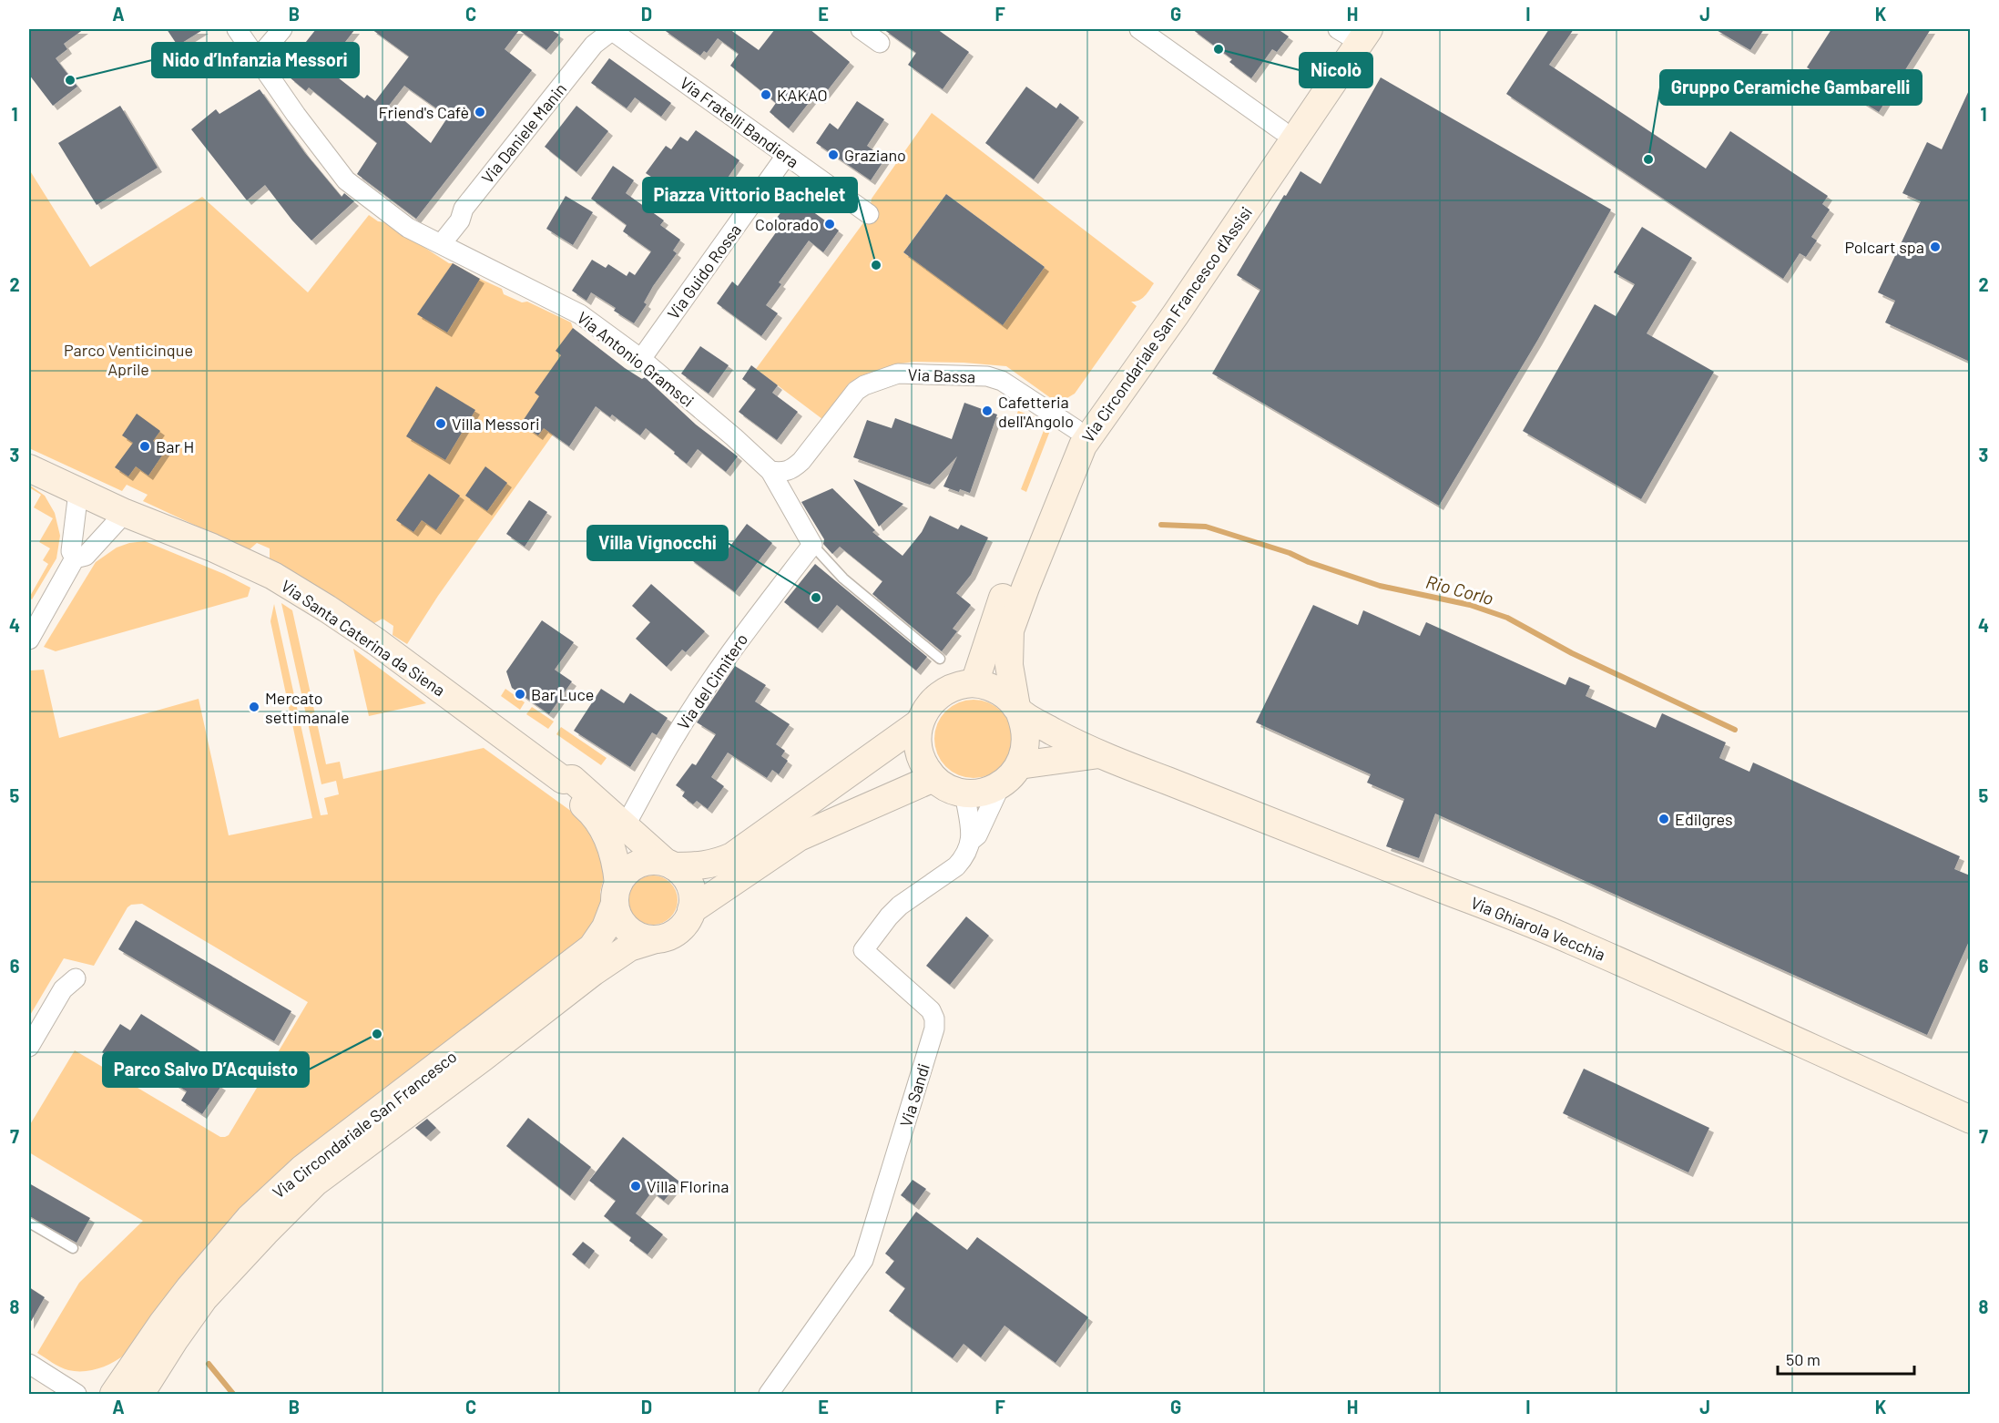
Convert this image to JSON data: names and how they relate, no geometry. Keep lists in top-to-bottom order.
{
  "streets": {
    "street": [
      "Via Fratelli Bandiera",
      "Via Daniele Manin",
      "Via Guido Rossa",
      "Via Circondariale San Francesco d'Assisi",
      "Via Antonio Gramsci",
      "Via Bassa",
      "Via Santa Caterina da Siena",
      "Via del Cimitero",
      "Via Ghiarola Vecchia",
      "Via Sandi",
      "Via Circondariale San Francesco"
    ]
  },
  "crossings": [
    ["Via Fratelli Bandiera", "Via Daniele Manin"],
    ["Via Fratelli Bandiera", "Via Guido Rossa"],
    ["Via Daniele Manin", "Via Antonio Gramsci"],
    ["Via Guido Rossa", "Via Antonio Gramsci"],
    ["Via Circondariale San Francesco d'Assisi", "Via Bassa"],
    ["Via Circondariale San Francesco d'Assisi", "Via Ghiarola Vecchia"],
    ["Via Circondariale San Francesco d'Assisi", "Via Sandi"],
    ["Via Antonio Gramsci", "Via Bassa"],
    ["Via Antonio Gramsci", "Via del Cimitero"],
    ["Via Santa Caterina da Siena", "Via del Cimitero"],
    ["Via Santa Caterina da Siena", "Via Circondariale San Francesco"],
    ["Via Ghiarola Vecchia", "Via Sandi"]
  ],
  "water": ["Rio Corlo"],
  "parks": ["Parco Venticinque Aprile"],
  "places": [
    "Nicolò",
    "Nido d’Infanzia Messori",
    "KAKAO",
    "Friend's Cafè",
    "Graziano",
    "Gruppo Ceramiche Gambarelli",
    "Colorado",
    "Polcart spa",
    "Piazza Vittorio Bachelet",
    "Cafetteria dell'Angolo",
    "Villa Messori",
    "Bar H",
    "Villa Vignocchi",
    "Bar Luce",
    "Mercato settimanale",
    "Edilgres",
    "Parco Salvo D’Acquisto",
    "Villa Florina"
  ],
  "scale_bar": "50 m",
  "grid": {
    "columns": [
      "A",
      "B",
      "C",
      "D",
      "E",
      "F",
      "G",
      "H",
      "I",
      "J",
      "K"
    ],
    "rows": [
      "1",
      "2",
      "3",
      "4",
      "5",
      "6",
      "7",
      "8"
    ]
  }
}
